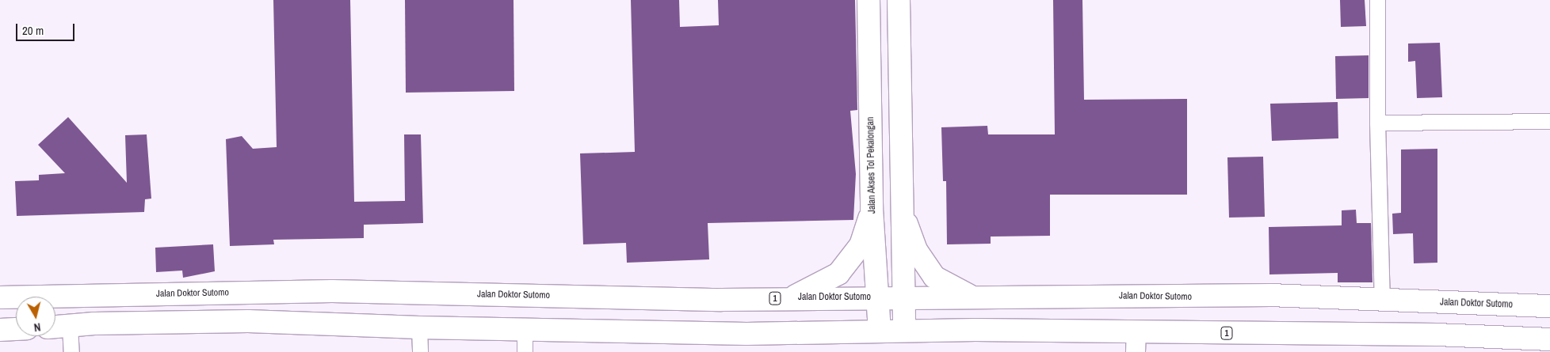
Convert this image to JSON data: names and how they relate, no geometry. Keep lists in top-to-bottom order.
{
  "streets": {
    "highway": ["Jalan Akses Tol Pekalongan", "Jalan Doktor Sutomo", "1"]
  },
  "crossings": [
    ["Jalan Akses Tol Pekalongan", "Jalan Doktor Sutomo"],
    ["Jalan Akses Tol Pekalongan", "1"]
  ],
  "scale_bar": "20 m",
  "north": "bottom"
}
